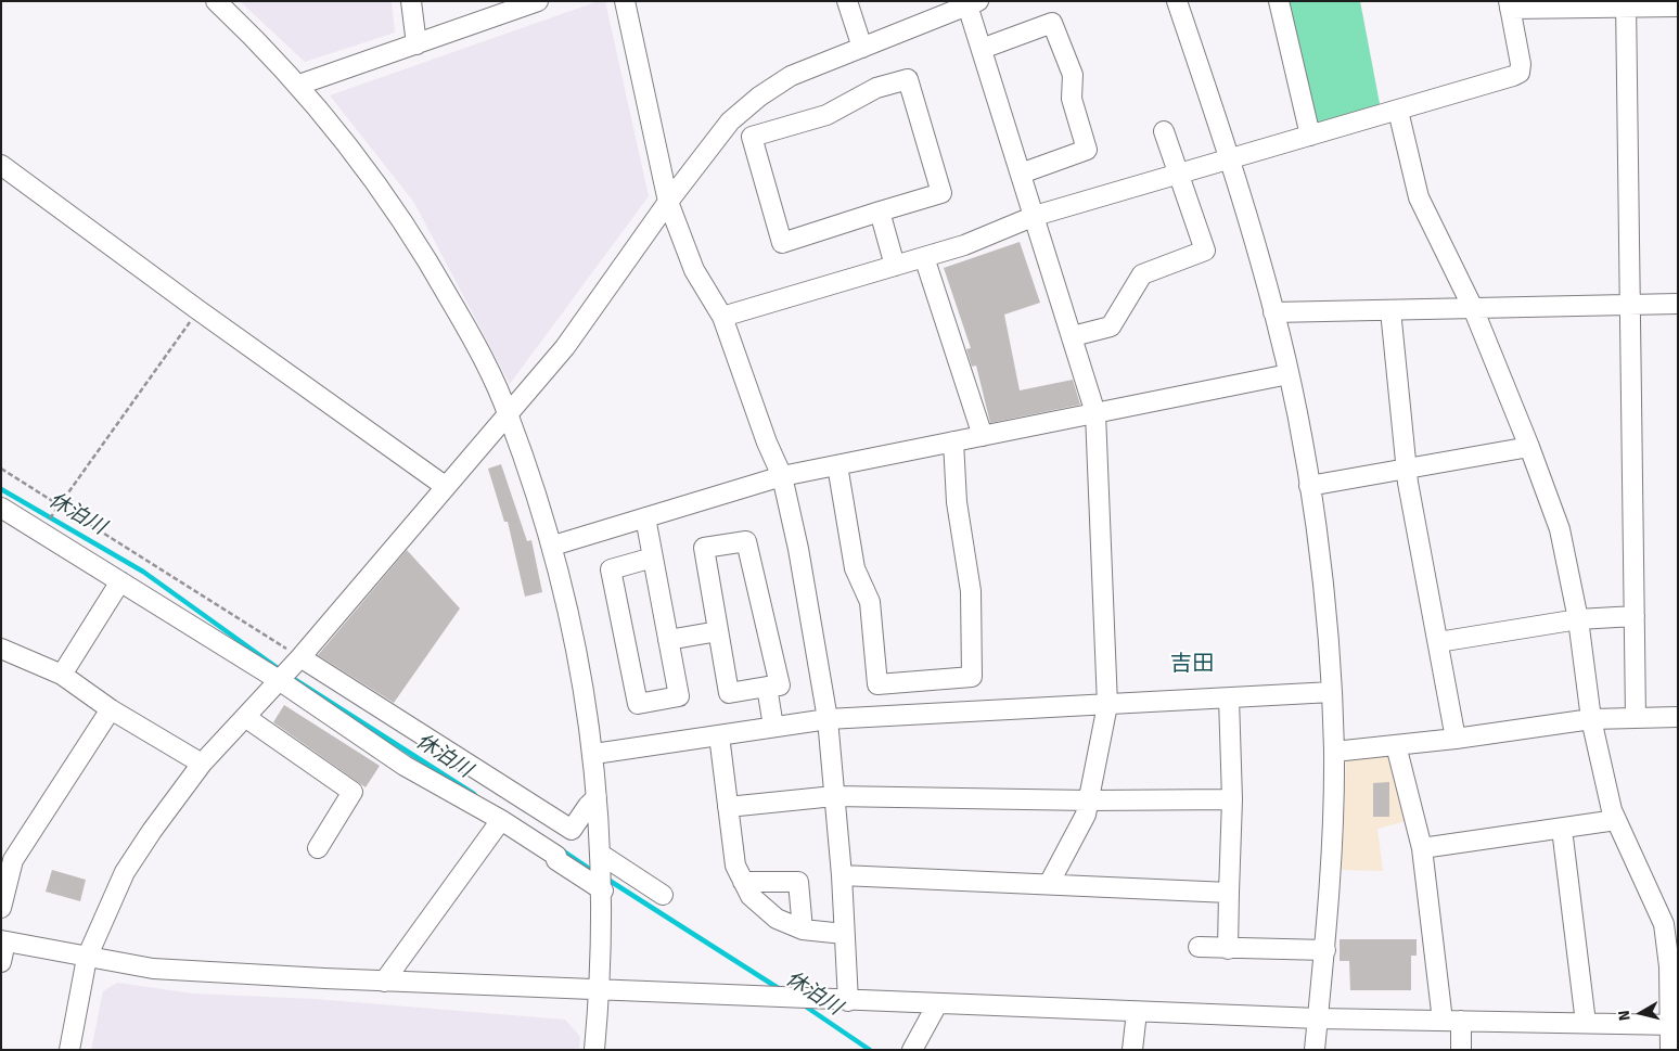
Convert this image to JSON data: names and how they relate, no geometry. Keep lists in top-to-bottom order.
{
  "districts": ["吉田"],
  "water": ["休泊川"],
  "north": "left"
}
